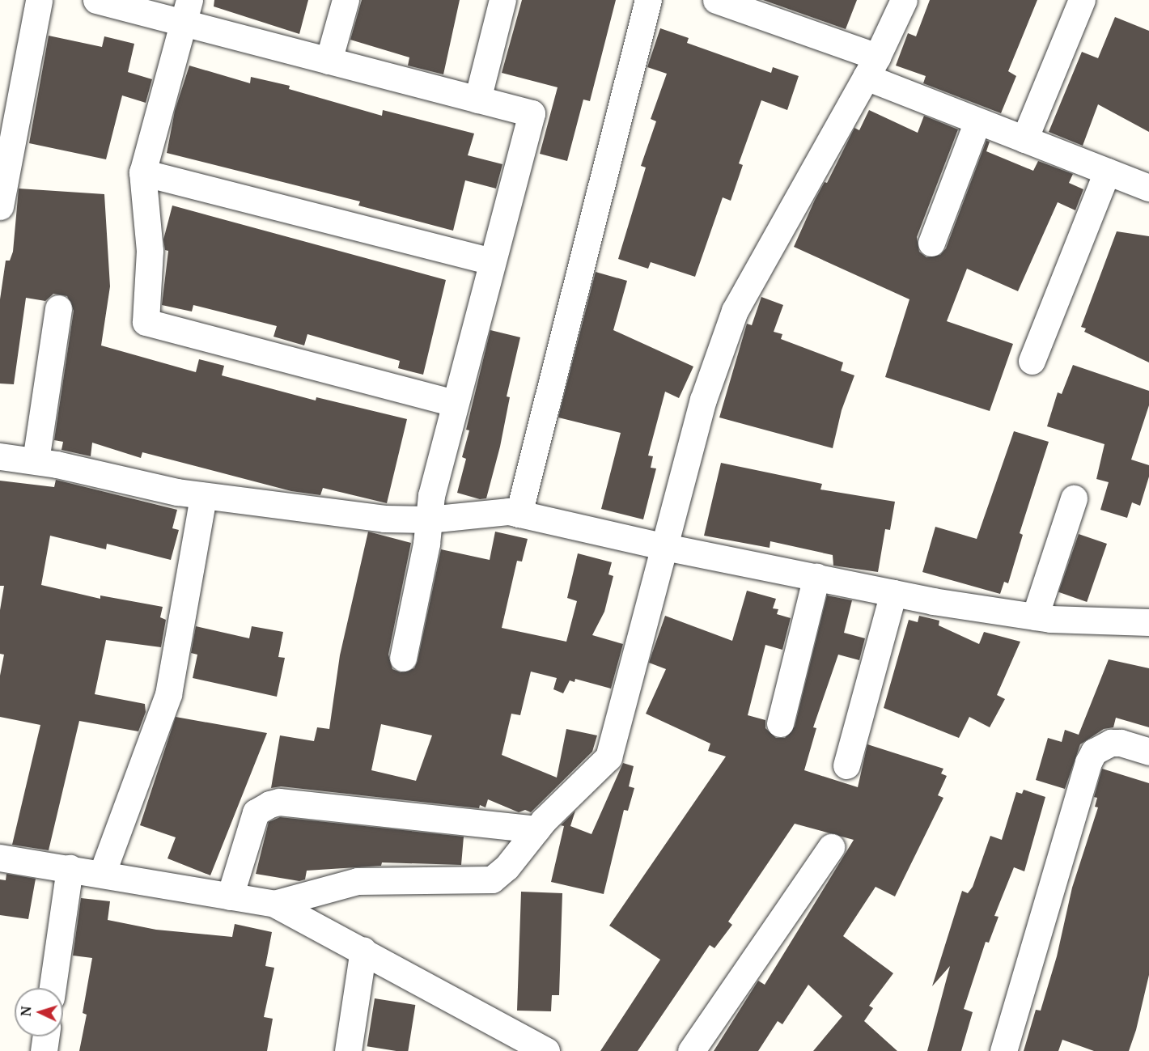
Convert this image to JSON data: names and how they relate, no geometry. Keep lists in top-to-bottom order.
{
  "north": "left"
}
